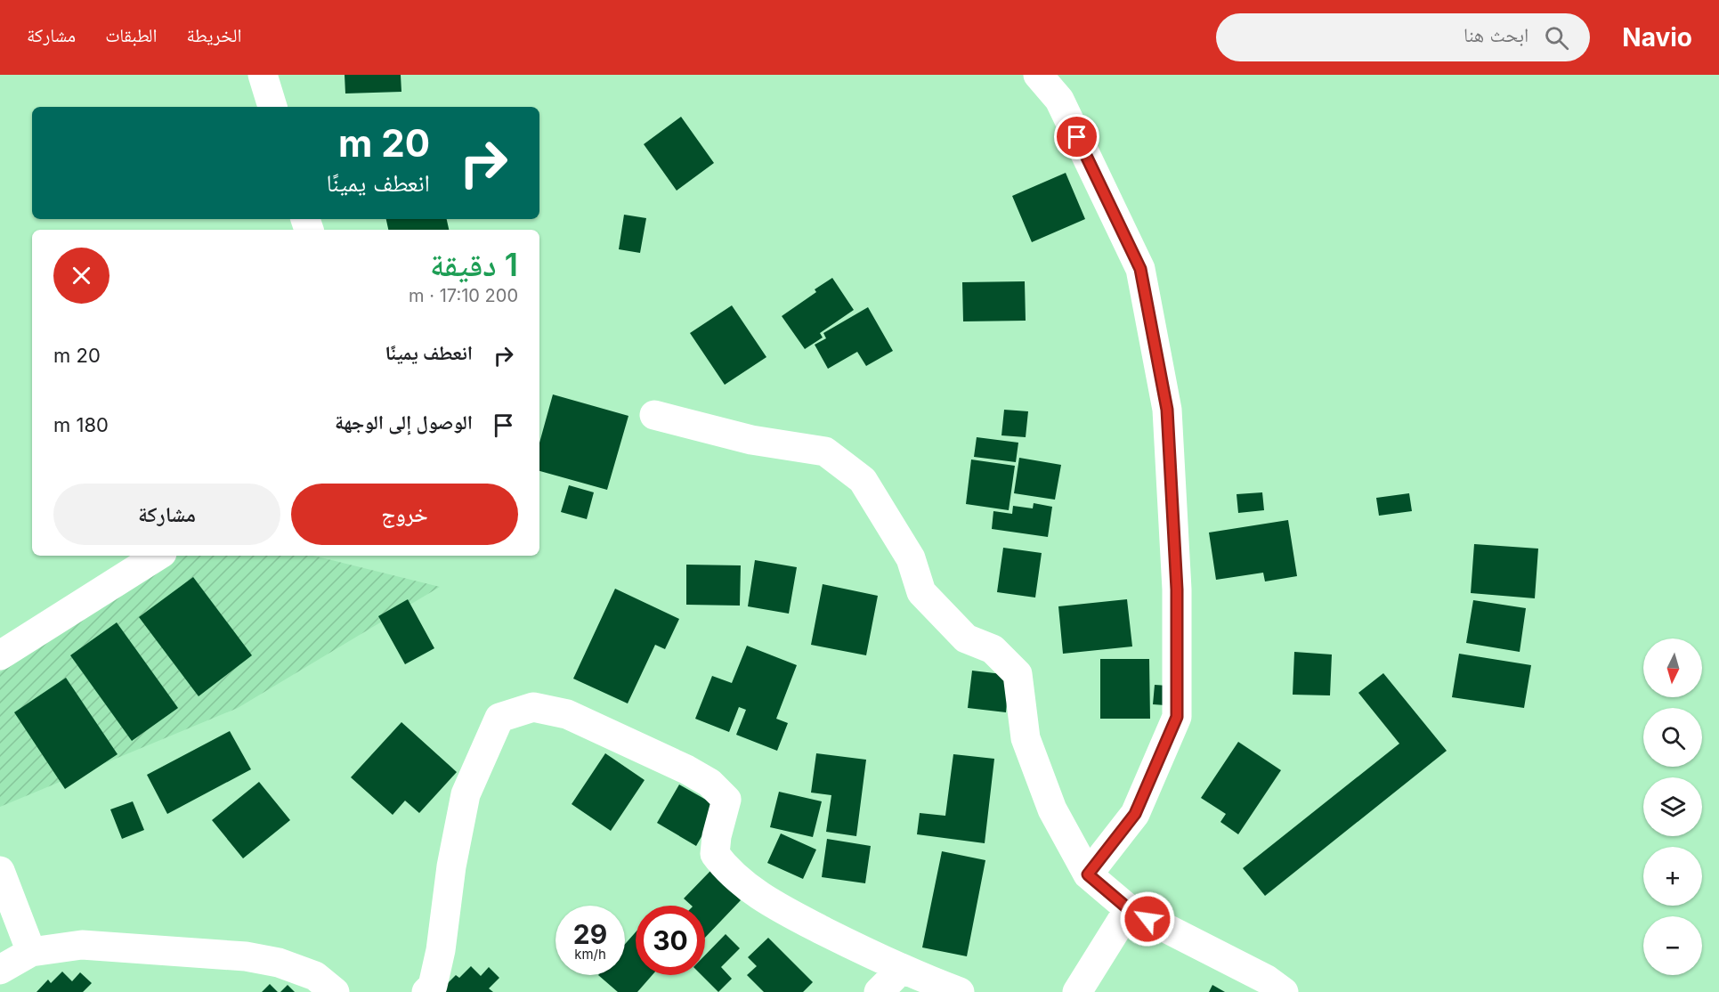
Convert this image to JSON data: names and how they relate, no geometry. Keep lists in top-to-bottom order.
{
  "north": "bottom",
  "page": {
    "header": "Navio",
    "search": "ابحث هنا",
    "nav": ["الخريطة", "الطبقات", "مشاركة"],
    "turn": ["20 m", "انعطف يمينًا"],
    "heading": ["1 دقيقة", "200 m · 17:10"],
    "list": [
      {
        "name": "انعطف يمينًا",
        "value": "20 m"
      },
      {
        "name": "الوصول إلى الوجهة",
        "value": "180 m"
      }
    ],
    "buttons": ["خروج", "مشاركة"],
    "map_buttons": ["+", "−"],
    "speed": "29 km/h",
    "limit": "30"
  }
}
